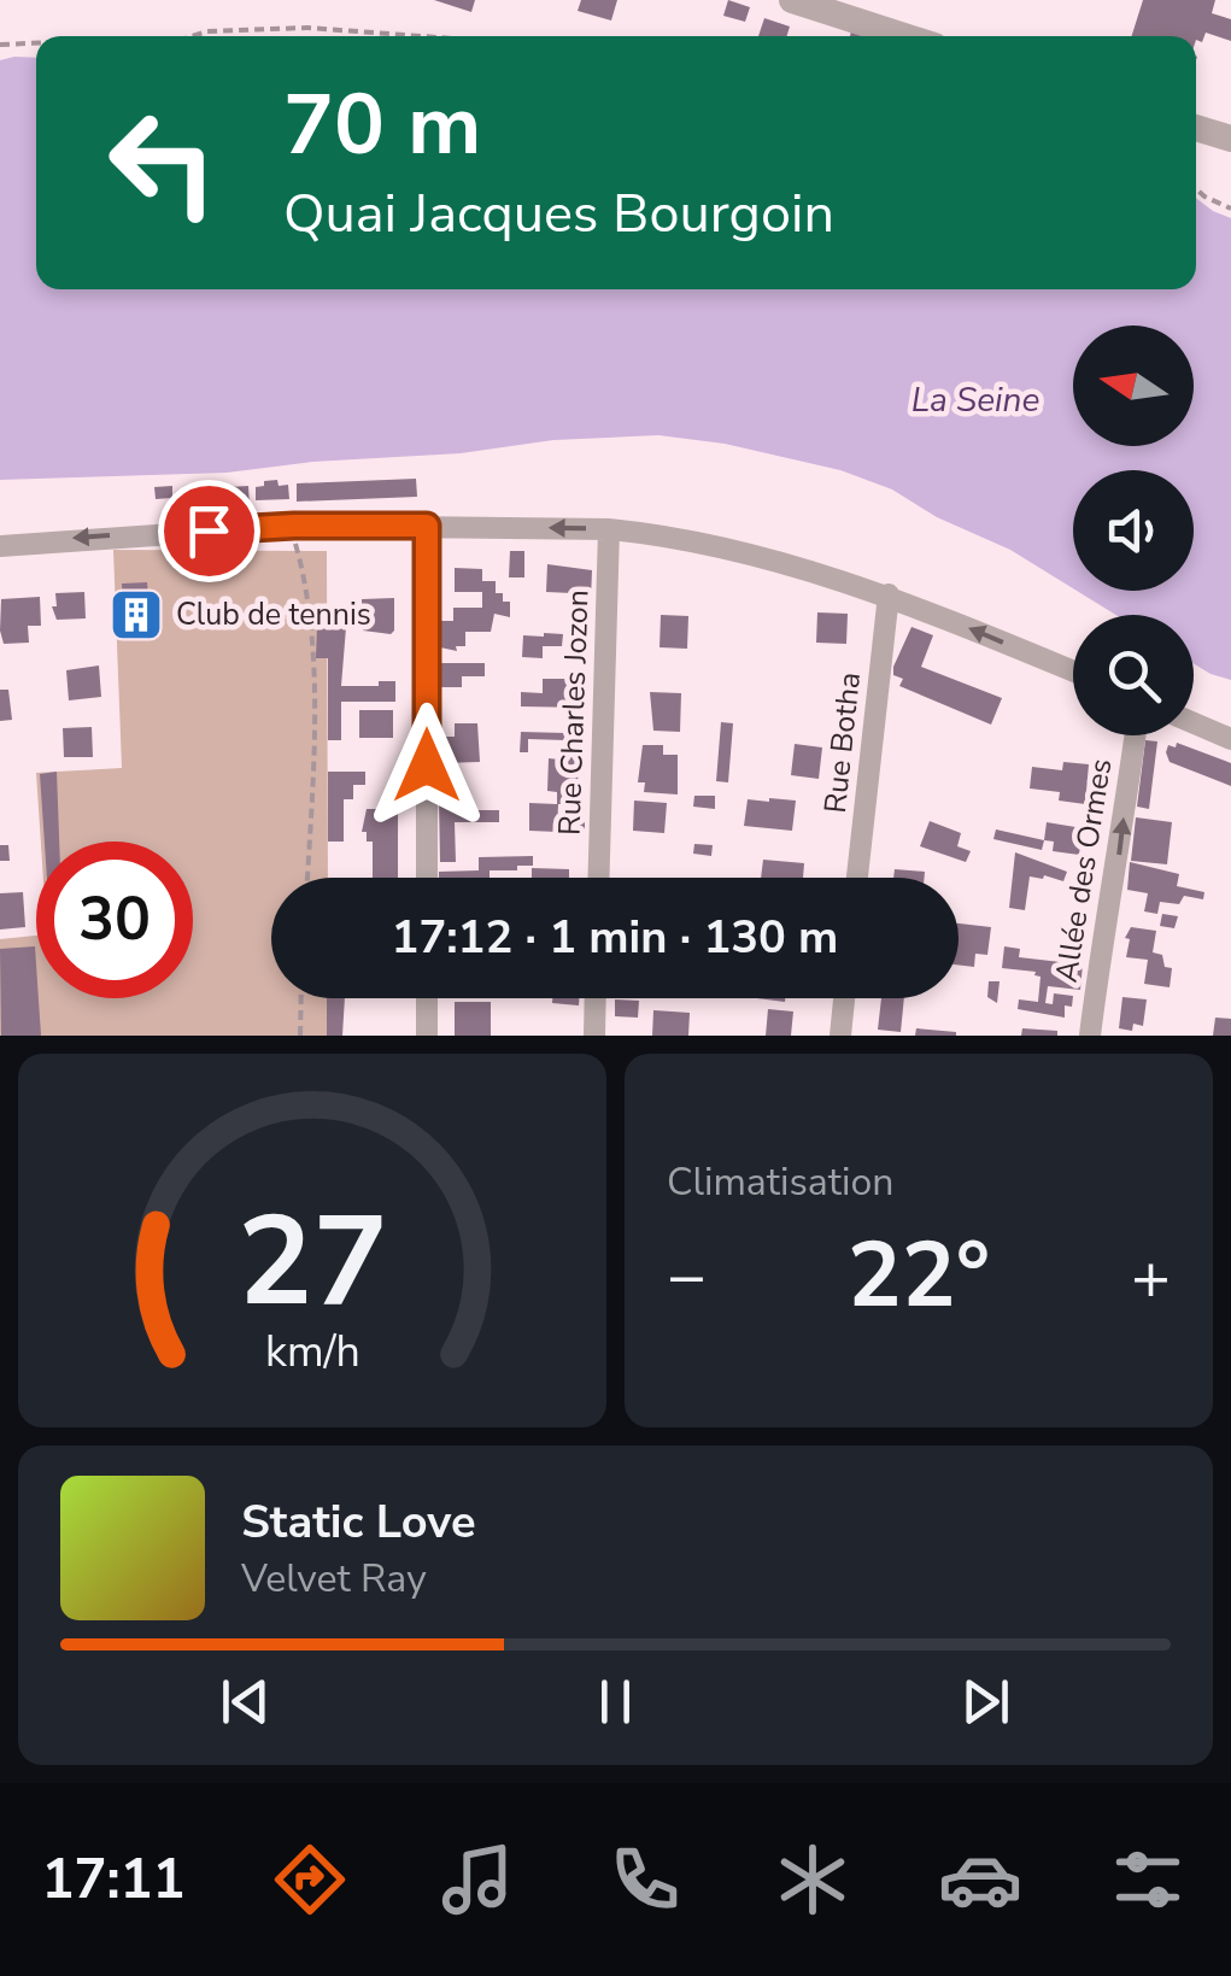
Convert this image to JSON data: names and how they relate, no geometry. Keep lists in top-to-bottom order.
{
  "streets": {
    "street": ["Rue Charles Jozon", "Rue Botha", "Allée des Ormes"]
  },
  "one_way": ["Allée des Ormes"],
  "water": ["La Seine"],
  "places": {
    "building": ["Club de tennis"]
  },
  "north": "left",
  "page": {
    "turn": ["70 m", "Quai Jacques Bourgoin"],
    "limit": "30",
    "trip": "17:12 · 1 min · 130 m",
    "tile": "Climatisation",
    "heat": ["−", "22°", "+"],
    "song": ["Static Love", "Velvet Ray"],
    "tabs": "17:11",
    "gauge": ["27", "km/h"]
  }
}
